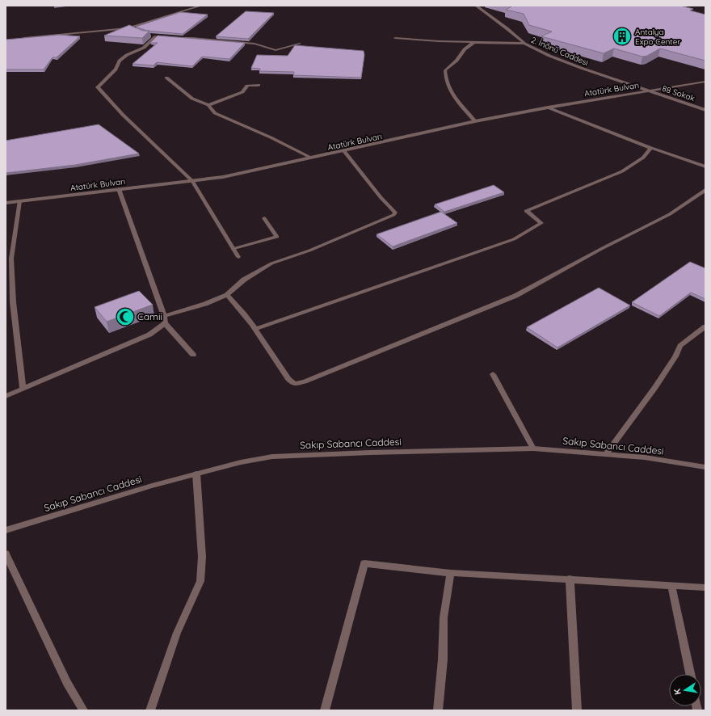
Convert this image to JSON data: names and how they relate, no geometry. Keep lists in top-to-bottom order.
{
  "streets": {
    "street": [
      "2. İnönü Caddesi",
      "Atatürk Bulvarı",
      "88 Sokak",
      "Sakıp Sabancı Caddesi"
    ]
  },
  "crossings": [
    ["2. İnönü Caddesi", "Atatürk Bulvarı"],
    ["2. İnönü Caddesi", "88 Sokak"],
    ["Atatürk Bulvarı", "88 Sokak"]
  ],
  "places": {
    "building": ["Antalya Expo Center"],
    "mosque": ["Camii"]
  },
  "north": "left"
}
